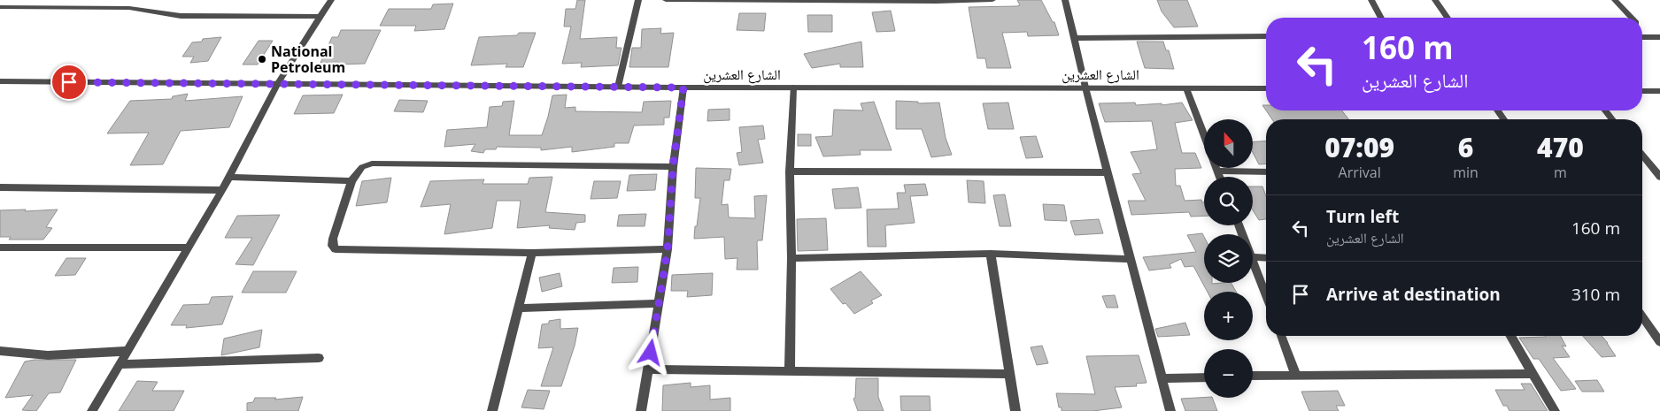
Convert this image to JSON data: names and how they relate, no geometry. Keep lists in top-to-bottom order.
{
  "streets": {
    "street": ["الشارع العشرين"]
  },
  "places": ["National Petroleum"],
  "north": "top",
  "page": {
    "turn": ["160 m", "الشارع العشرين"],
    "map_buttons": ["+", "−"],
    "eta": [
      "07:09",
      "Arrival",
      "6",
      "min",
      "470",
      "m"
    ],
    "list": [
      {
        "name": "Turn left",
        "note": "الشارع العشرين",
        "value": "160 m"
      },
      {
        "name": "Arrive at destination",
        "value": "310 m"
      }
    ]
  }
}
